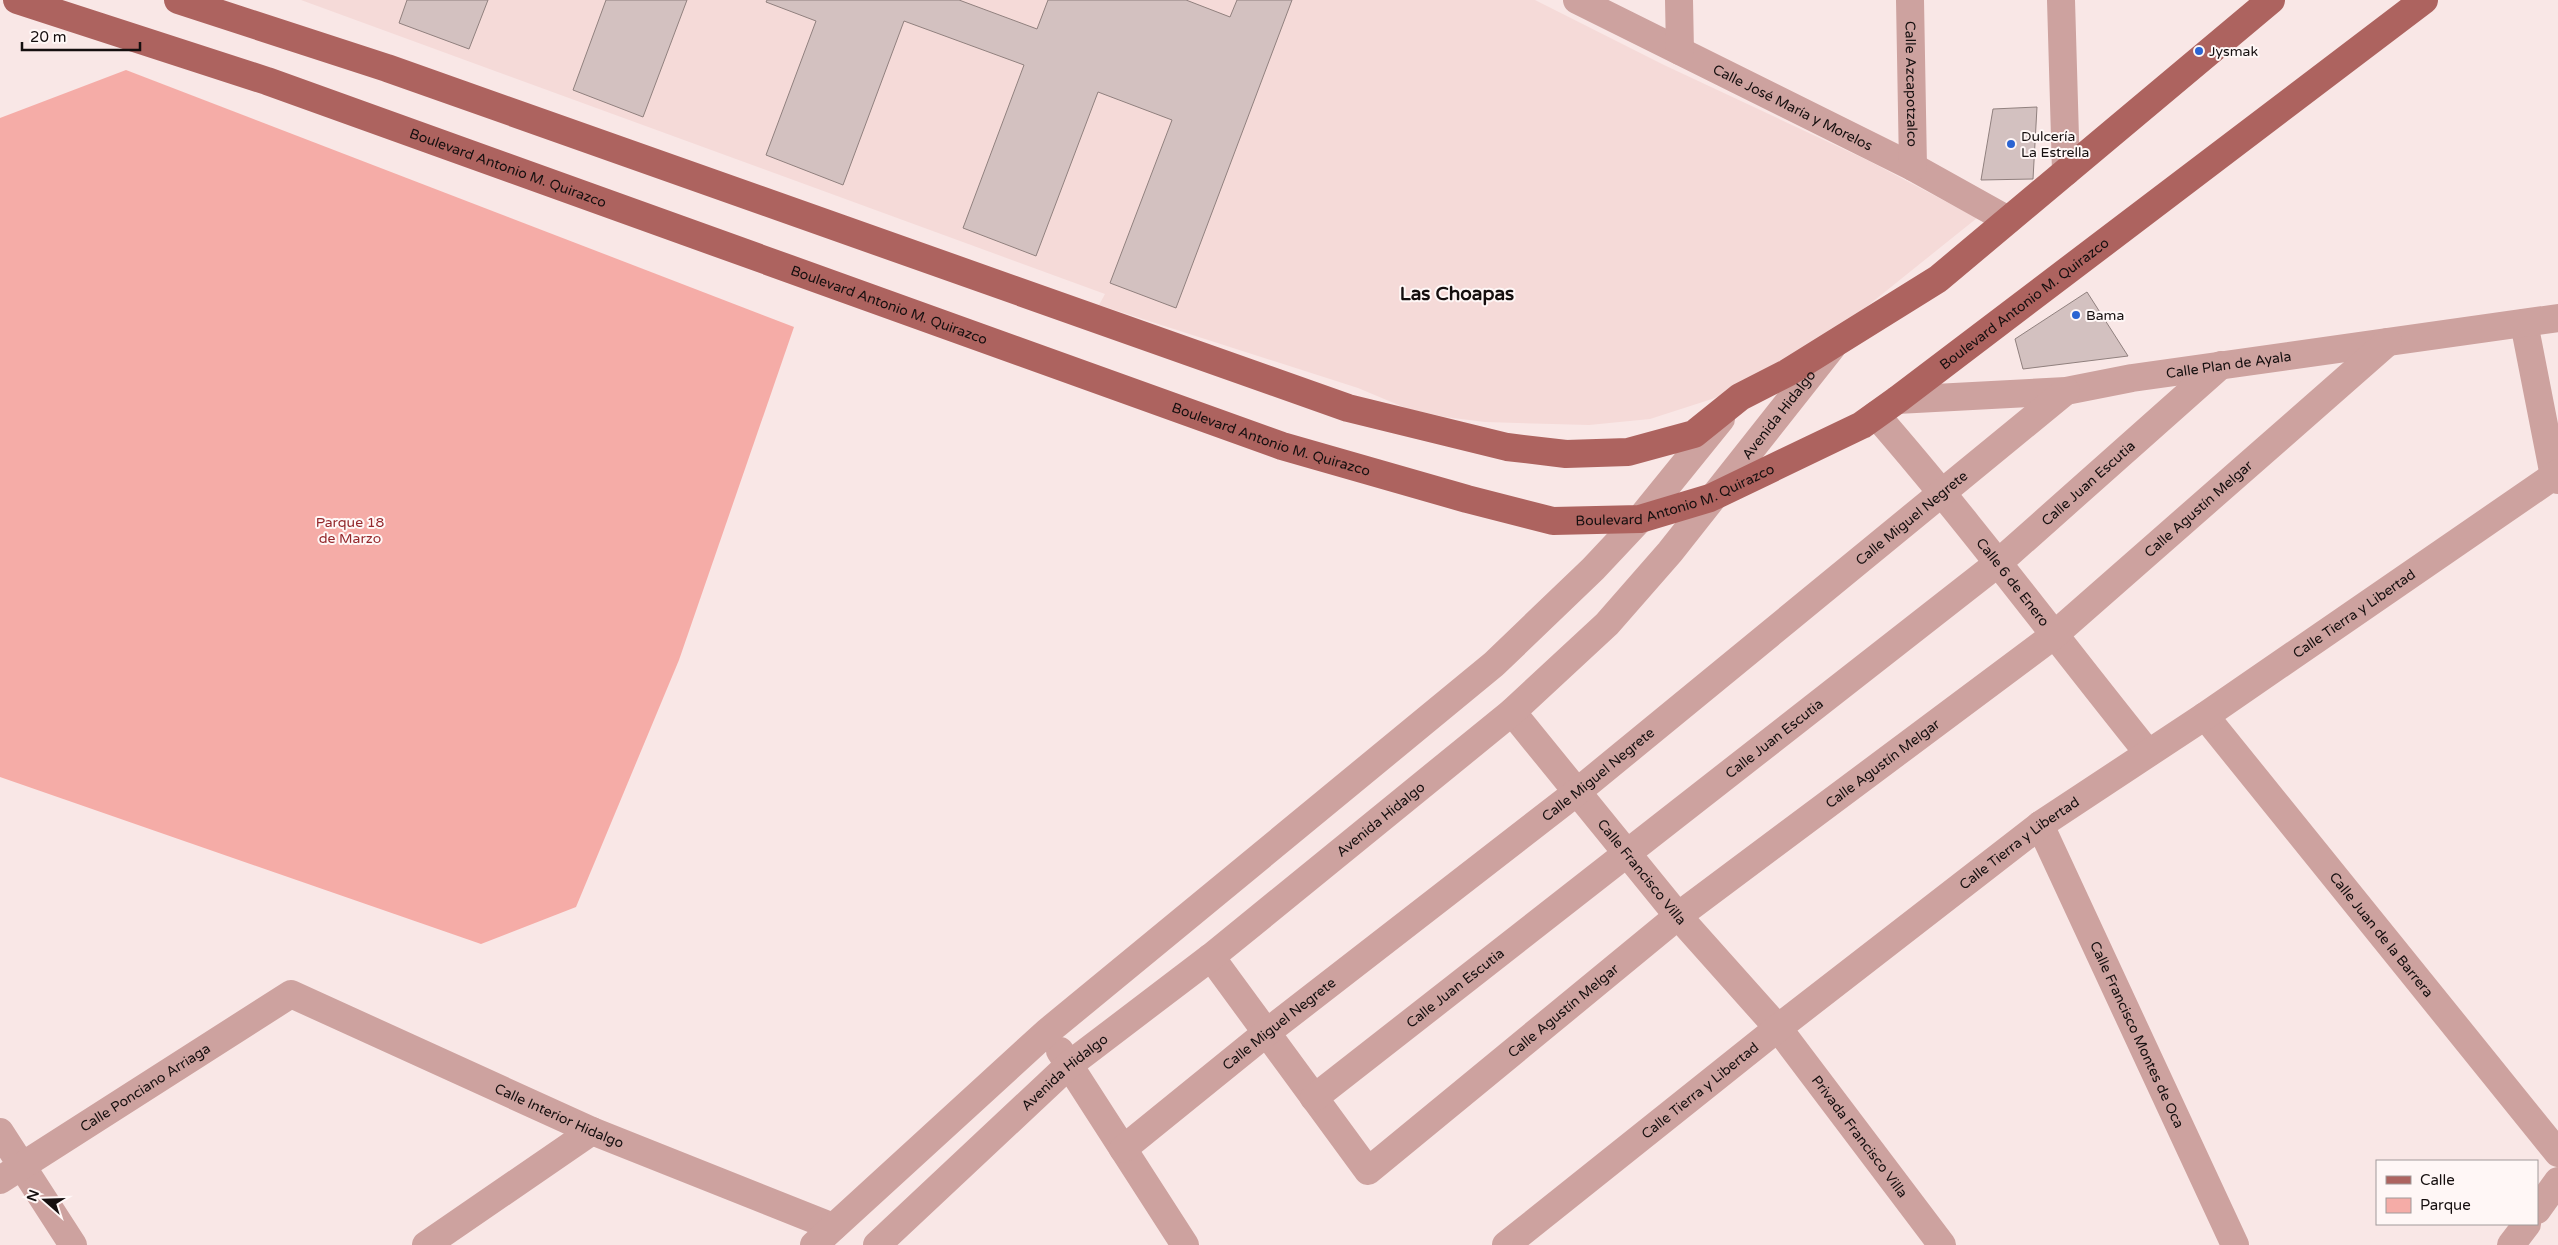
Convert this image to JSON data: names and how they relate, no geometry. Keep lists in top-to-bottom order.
{
  "streets": {
    "main road": ["Boulevard Antonio M. Quirazco"],
    "street": [
      "Calle Azcapotzalco",
      "Calle José María y Morelos",
      "Calle Plan de Ayala",
      "Avenida Hidalgo",
      "Calle Juan Escutia",
      "Calle Agustín Melgar",
      "Calle Miguel Negrete",
      "Calle 6 de Enero",
      "Calle Tierra y Libertad",
      "Calle Francisco Villa",
      "Calle Juan de la Barrera",
      "Calle Francisco Montes de Oca",
      "Calle Ponciano Arriaga",
      "Calle Interior Hidalgo",
      "Privada Francisco Villa"
    ]
  },
  "crossings": [
    ["Calle Azcapotzalco", "Calle José María y Morelos"],
    ["Boulevard Antonio M. Quirazco", "Calle Plan de Ayala"],
    ["Boulevard Antonio M. Quirazco", "Avenida Hidalgo"],
    ["Boulevard Antonio M. Quirazco", "Calle 6 de Enero"],
    ["Calle Plan de Ayala", "Calle Juan Escutia"],
    ["Calle Plan de Ayala", "Calle Agustín Melgar"],
    ["Calle Plan de Ayala", "Calle Miguel Negrete"],
    ["Calle Plan de Ayala", "Calle 6 de Enero"],
    ["Avenida Hidalgo", "Calle Francisco Villa"],
    ["Calle Juan Escutia", "Calle Agustín Melgar"],
    ["Calle Juan Escutia", "Calle 6 de Enero"],
    ["Calle Juan Escutia", "Calle Francisco Villa"],
    ["Calle Agustín Melgar", "Calle 6 de Enero"],
    ["Calle Agustín Melgar", "Calle Francisco Villa"],
    ["Calle Miguel Negrete", "Calle 6 de Enero"],
    ["Calle Miguel Negrete", "Calle Francisco Villa"],
    ["Calle 6 de Enero", "Calle Tierra y Libertad"],
    ["Calle Tierra y Libertad", "Calle Francisco Villa"],
    ["Calle Tierra y Libertad", "Calle Juan de la Barrera"],
    ["Calle Tierra y Libertad", "Calle Francisco Montes de Oca"],
    ["Calle Tierra y Libertad", "Privada Francisco Villa"],
    ["Calle Francisco Villa", "Privada Francisco Villa"],
    ["Calle Ponciano Arriaga", "Calle Interior Hidalgo"]
  ],
  "districts": ["Las Choapas"],
  "parks": ["Parque 18 de Marzo"],
  "places": ["Jysmak", "Dulcería La Estrella", "Bama"],
  "legend": ["Calle", "Parque"],
  "scale_bar": "20 m",
  "north": "left"
}
